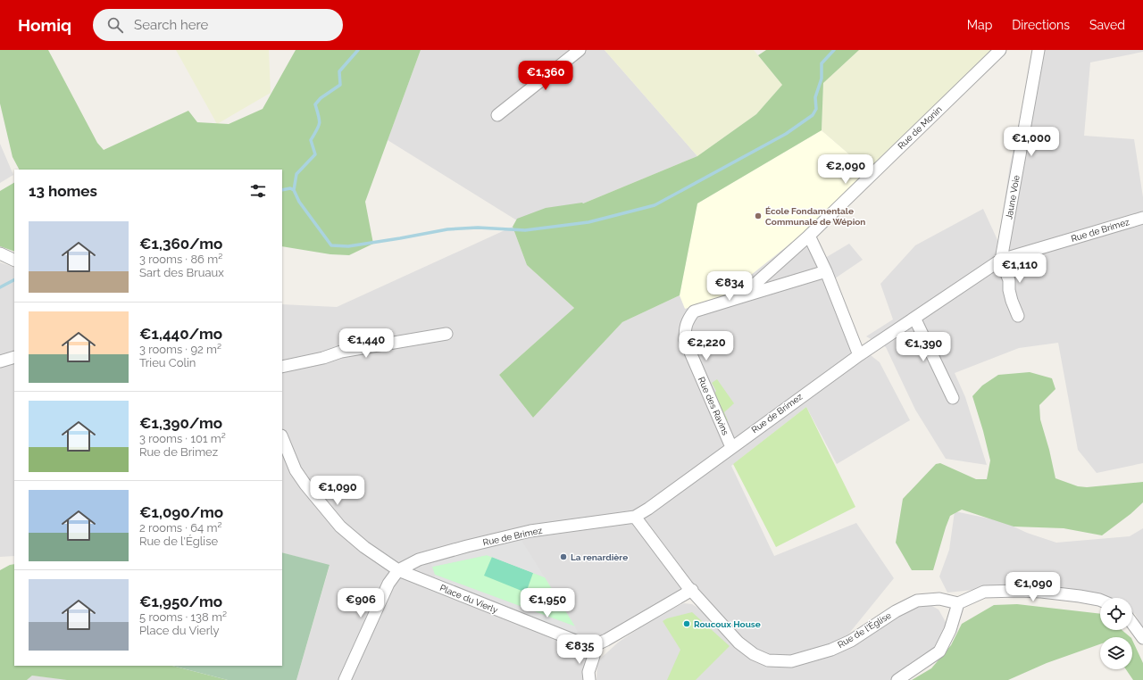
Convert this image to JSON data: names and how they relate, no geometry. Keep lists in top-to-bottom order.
{
  "streets": {
    "street": [
      "Rue de Monin",
      "Jaune Voie",
      "Rue de Brimez",
      "Rue des Ravins",
      "Place du Vierly",
      "Rue de l'Église"
    ]
  },
  "crossings": [
    ["Rue de Monin", "Rue des Ravins"],
    ["Jaune Voie", "Rue de Brimez"],
    ["Rue de Brimez", "Rue des Ravins"],
    ["Rue de Brimez", "Place du Vierly"],
    ["Rue de Brimez", "Rue de l'Église"]
  ],
  "places": ["École Fondamentale Communale de Wépion", "La renardière", "Roucoux House"],
  "page": {
    "header": "Homiq",
    "search": "Search here",
    "nav": ["Map", "Directions", "Saved"],
    "price": [
      "€1,360",
      "€1,000",
      "€2,090",
      "€1,110",
      "€834",
      "€1,440",
      "€2,220",
      "€1,390",
      "€1,090",
      "€1,090",
      "€906",
      "€1,950",
      "€835"
    ],
    "heading": "13 homes",
    "list": [
      {
        "name": "€1,360/mo",
        "note": "3 rooms · 86 m² · Sart des Bruaux"
      },
      {
        "name": "€1,440/mo",
        "note": "3 rooms · 92 m² · Trieu Colin"
      },
      {
        "name": "€1,390/mo",
        "note": "3 rooms · 101 m² · Rue de Brimez"
      },
      {
        "name": "€1,090/mo",
        "note": "2 rooms · 64 m² · Rue de l'Église"
      },
      {
        "name": "€1,950/mo",
        "note": "5 rooms · 138 m² · Place du Vierly"
      }
    ]
  }
}
